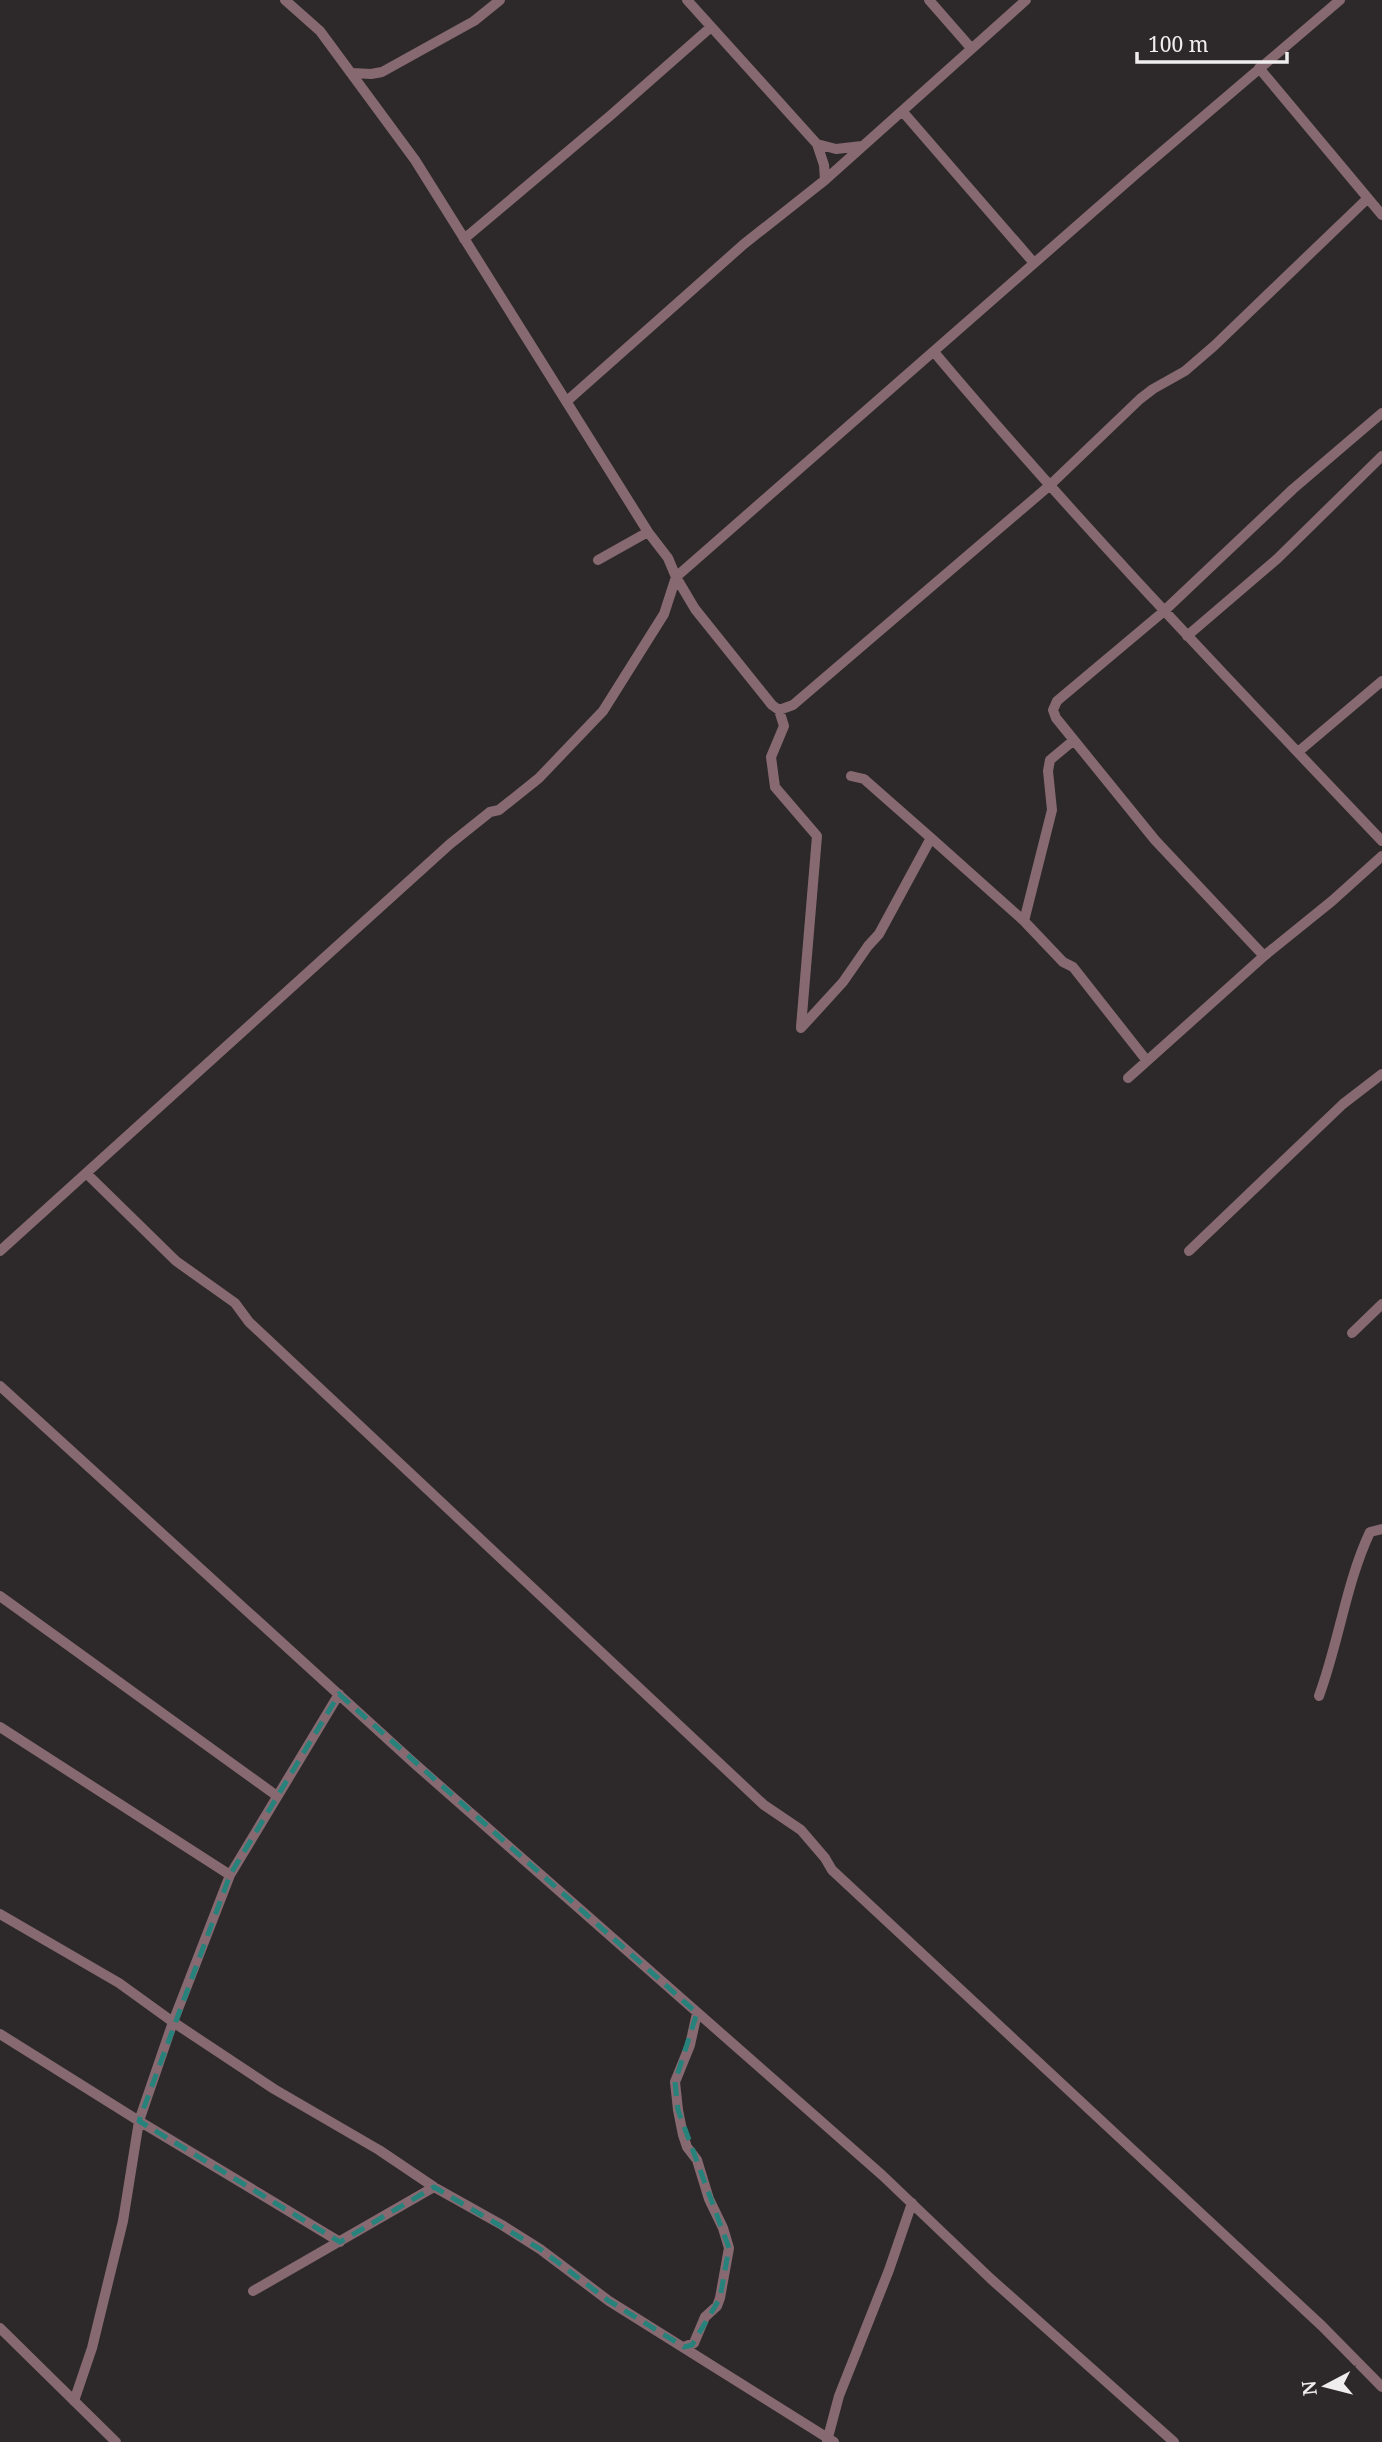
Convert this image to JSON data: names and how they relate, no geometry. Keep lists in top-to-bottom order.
{
  "scale_bar": "100 m",
  "north": "left"
}
